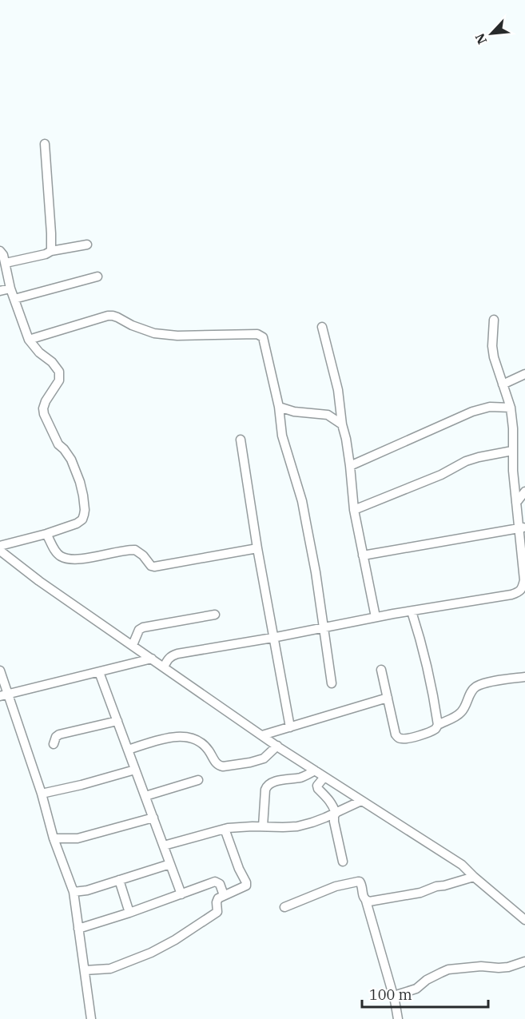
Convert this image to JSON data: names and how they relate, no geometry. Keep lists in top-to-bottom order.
{
  "scale_bar": "100 m",
  "north": "bottom left"
}
